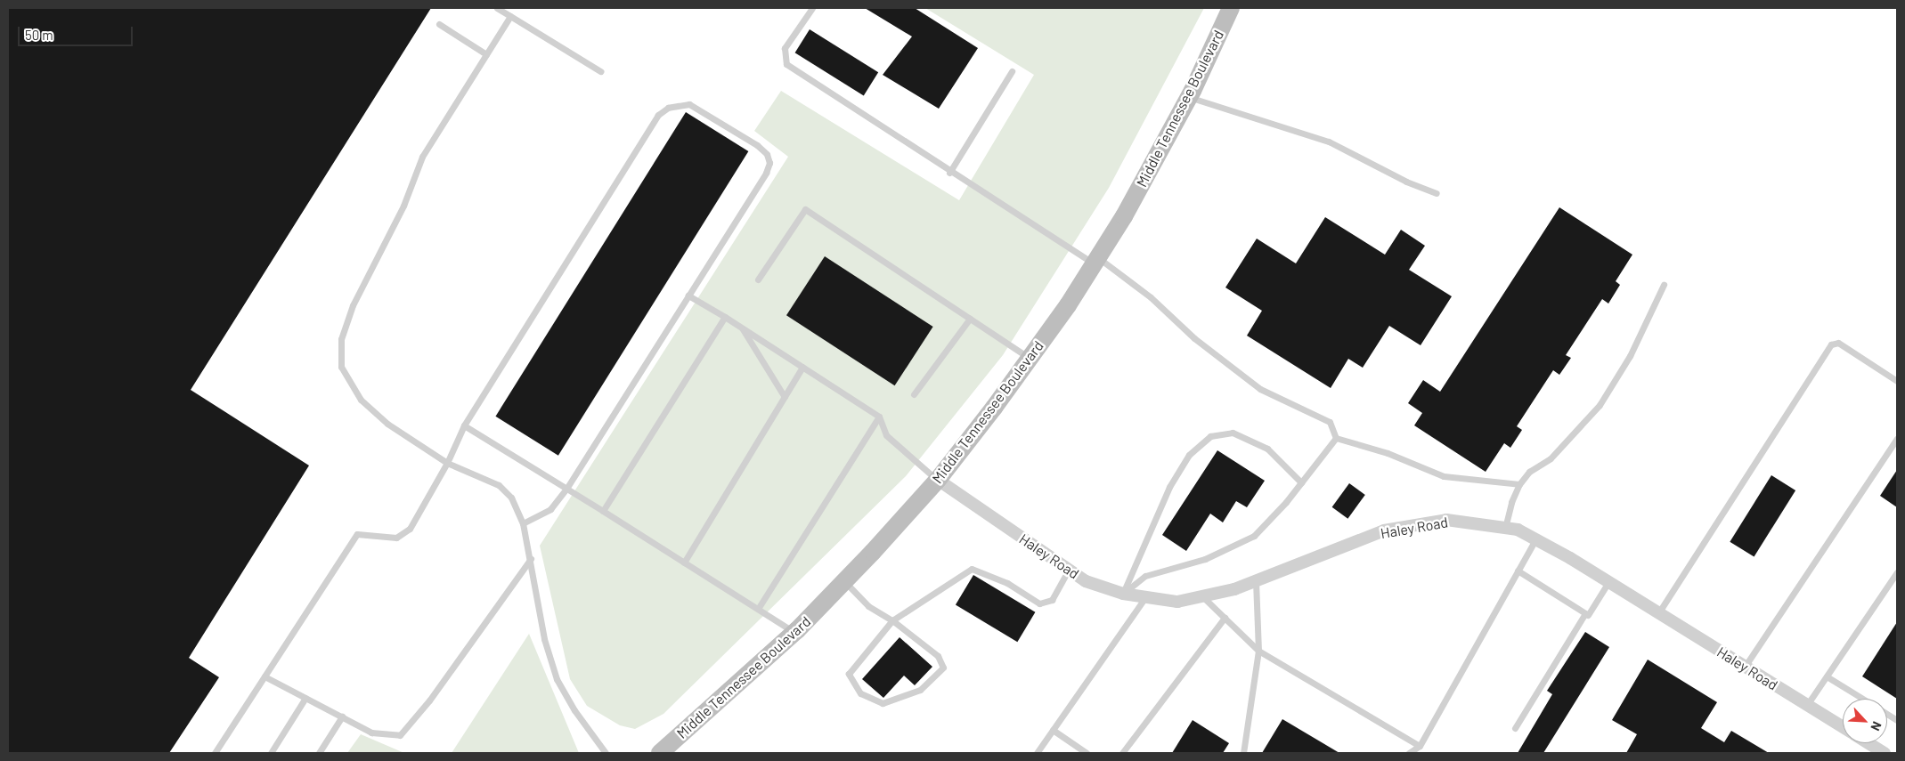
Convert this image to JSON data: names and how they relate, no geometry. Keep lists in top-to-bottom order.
{
  "streets": {
    "main road": ["Middle Tennessee Boulevard"],
    "street": ["Haley Road"]
  },
  "crossings": [
    ["Middle Tennessee Boulevard", "Haley Road"]
  ],
  "scale_bar": "50 m",
  "north": "bottom right"
}
